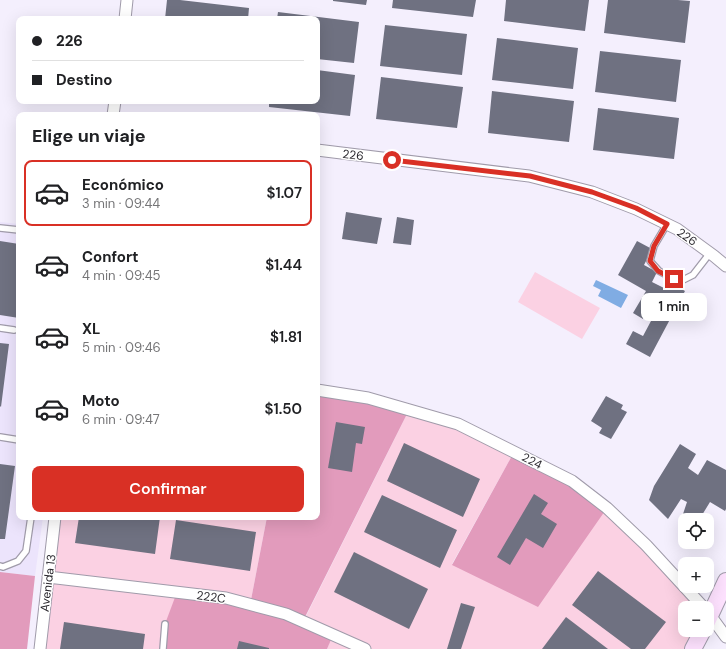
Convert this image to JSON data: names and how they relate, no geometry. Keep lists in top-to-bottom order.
{
  "streets": {
    "street": [
      "226",
      "224",
      "Avenida 13",
      "222C"
    ]
  },
  "crossings": [
    ["Avenida 13", "222C"]
  ],
  "page": {
    "banner": ["226", "Destino"],
    "heading": "Elige un viaje",
    "list": [
      {
        "name": "Económico",
        "note": "3 min · 09:44",
        "value": "$1.07"
      },
      {
        "name": "Confort",
        "note": "4 min · 09:45",
        "value": "$1.44"
      },
      {
        "name": "XL",
        "note": "5 min · 09:46",
        "value": "$1.81"
      },
      {
        "name": "Moto",
        "note": "6 min · 09:47",
        "value": "$1.50"
      }
    ],
    "bubble": "1 min",
    "buttons": "Confirmar",
    "map_buttons": ["+", "−"]
  }
}
